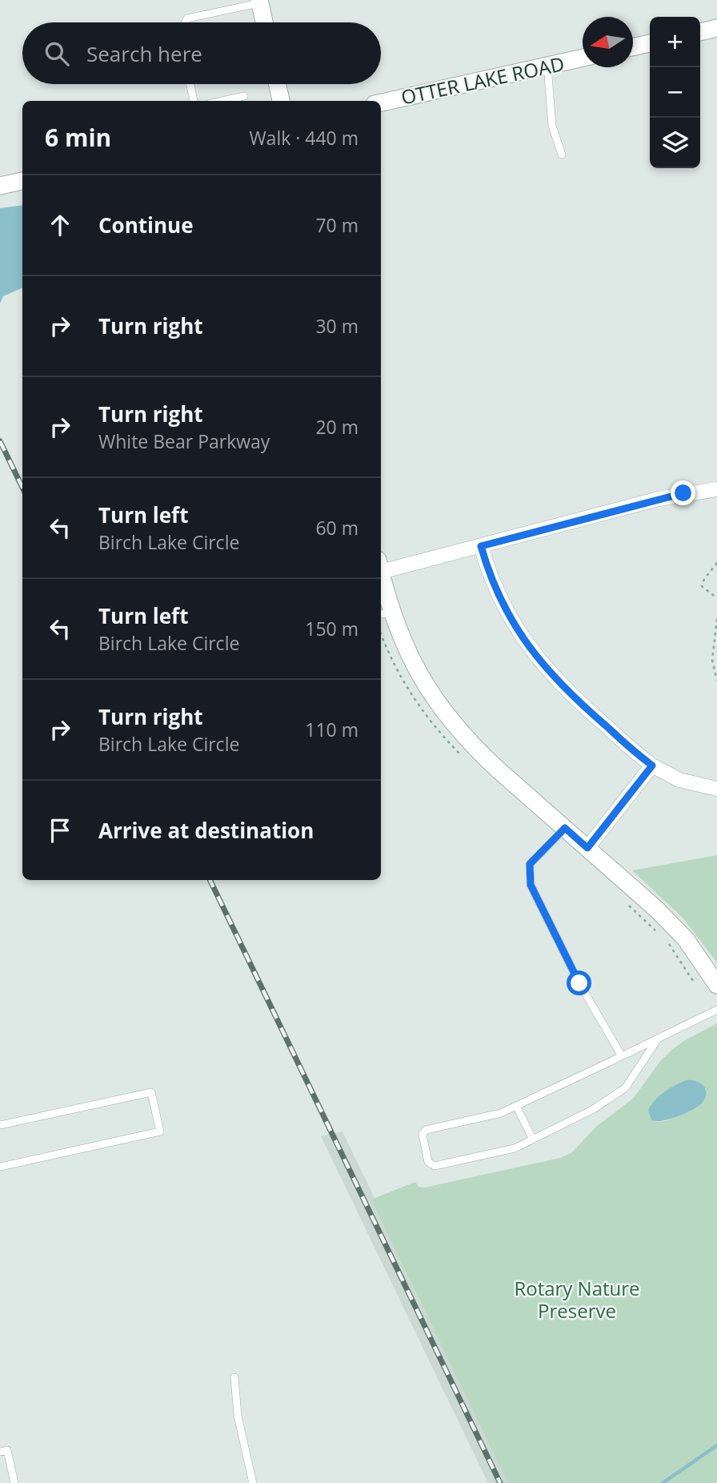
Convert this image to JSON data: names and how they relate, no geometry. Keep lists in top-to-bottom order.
{
  "streets": {
    "street": ["OTTER LAKE ROAD"]
  },
  "parks": ["Rotary Nature Preserve"],
  "north": "left",
  "page": {
    "map_buttons": ["+", "−"],
    "search": "Search here",
    "heading": ["6 min", "Walk · 440 m"],
    "list": [
      ["Continue", "70 m"],
      ["Turn right", "30 m"],
      ["Turn right", "White Bear Parkway", "20 m"],
      ["Turn left", "Birch Lake Circle", "60 m"],
      ["Turn left", "Birch Lake Circle", "150 m"],
      ["Turn right", "Birch Lake Circle", "110 m"],
      "Arrive at destination"
    ]
  }
}
